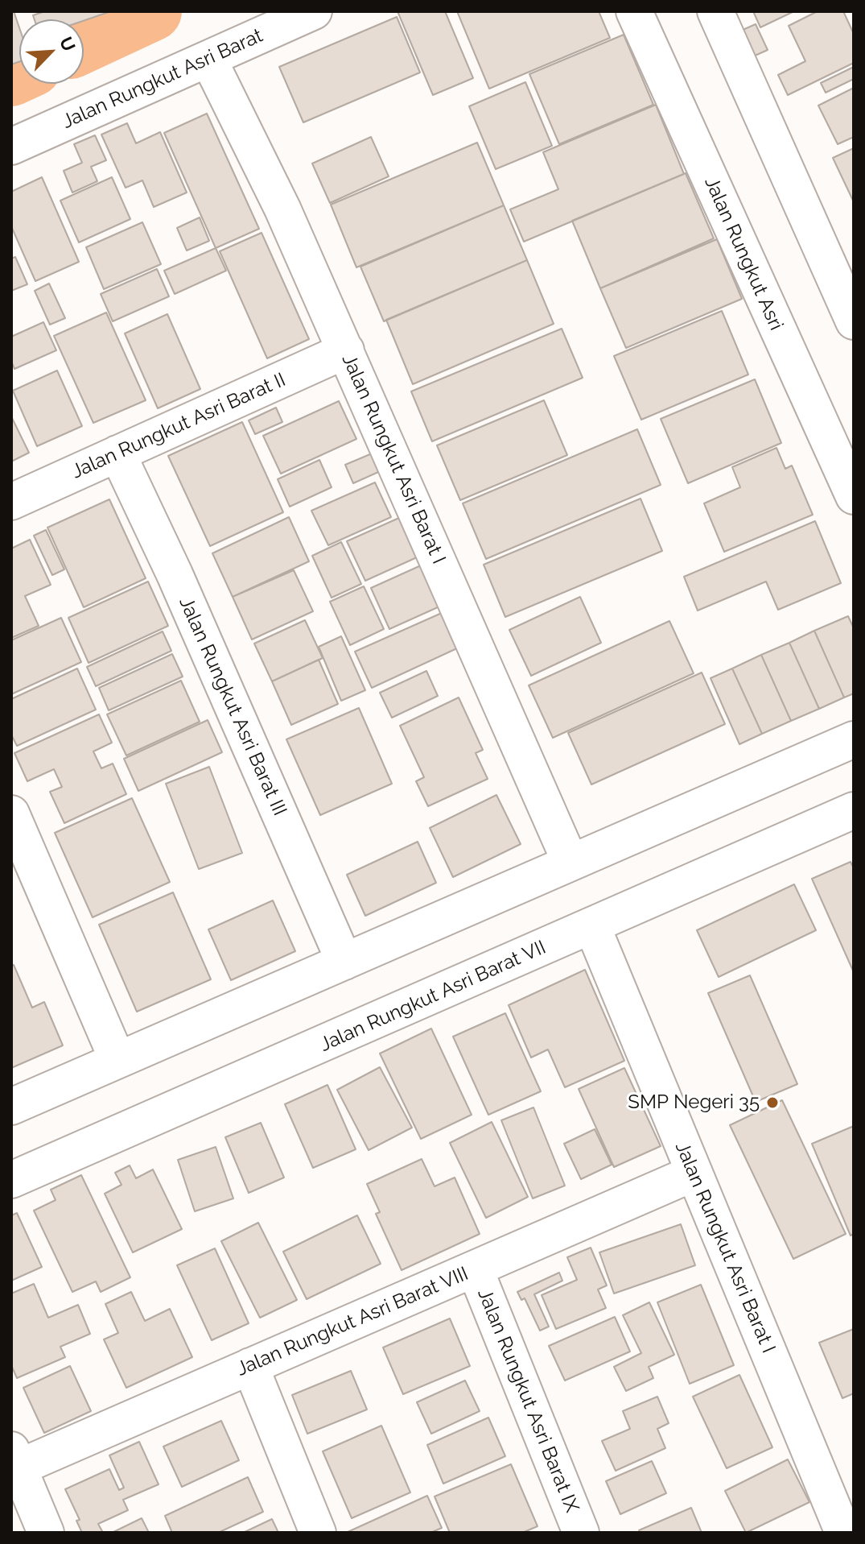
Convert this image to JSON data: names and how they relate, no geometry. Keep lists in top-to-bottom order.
{
  "streets": {
    "street": [
      "Jalan Rungkut Asri Barat",
      "Jalan Rungkut Asri",
      "Jalan Rungkut Asri Barat II",
      "Jalan Rungkut Asri Barat I",
      "Jalan Rungkut Asri Barat III",
      "Jalan Rungkut Asri Barat VII",
      "Jalan Rungkut Asri Barat VIII",
      "Jalan Rungkut Asri Barat IX"
    ]
  },
  "crossings": [
    ["Jalan Rungkut Asri Barat", "Jalan Rungkut Asri Barat I"],
    ["Jalan Rungkut Asri Barat II", "Jalan Rungkut Asri Barat I"],
    ["Jalan Rungkut Asri Barat II", "Jalan Rungkut Asri Barat III"],
    ["Jalan Rungkut Asri Barat I", "Jalan Rungkut Asri Barat VII"],
    ["Jalan Rungkut Asri Barat I", "Jalan Rungkut Asri Barat VIII"],
    ["Jalan Rungkut Asri Barat VIII", "Jalan Rungkut Asri Barat IX"]
  ],
  "places": ["SMP Negeri 35"],
  "north": "top right"
}
